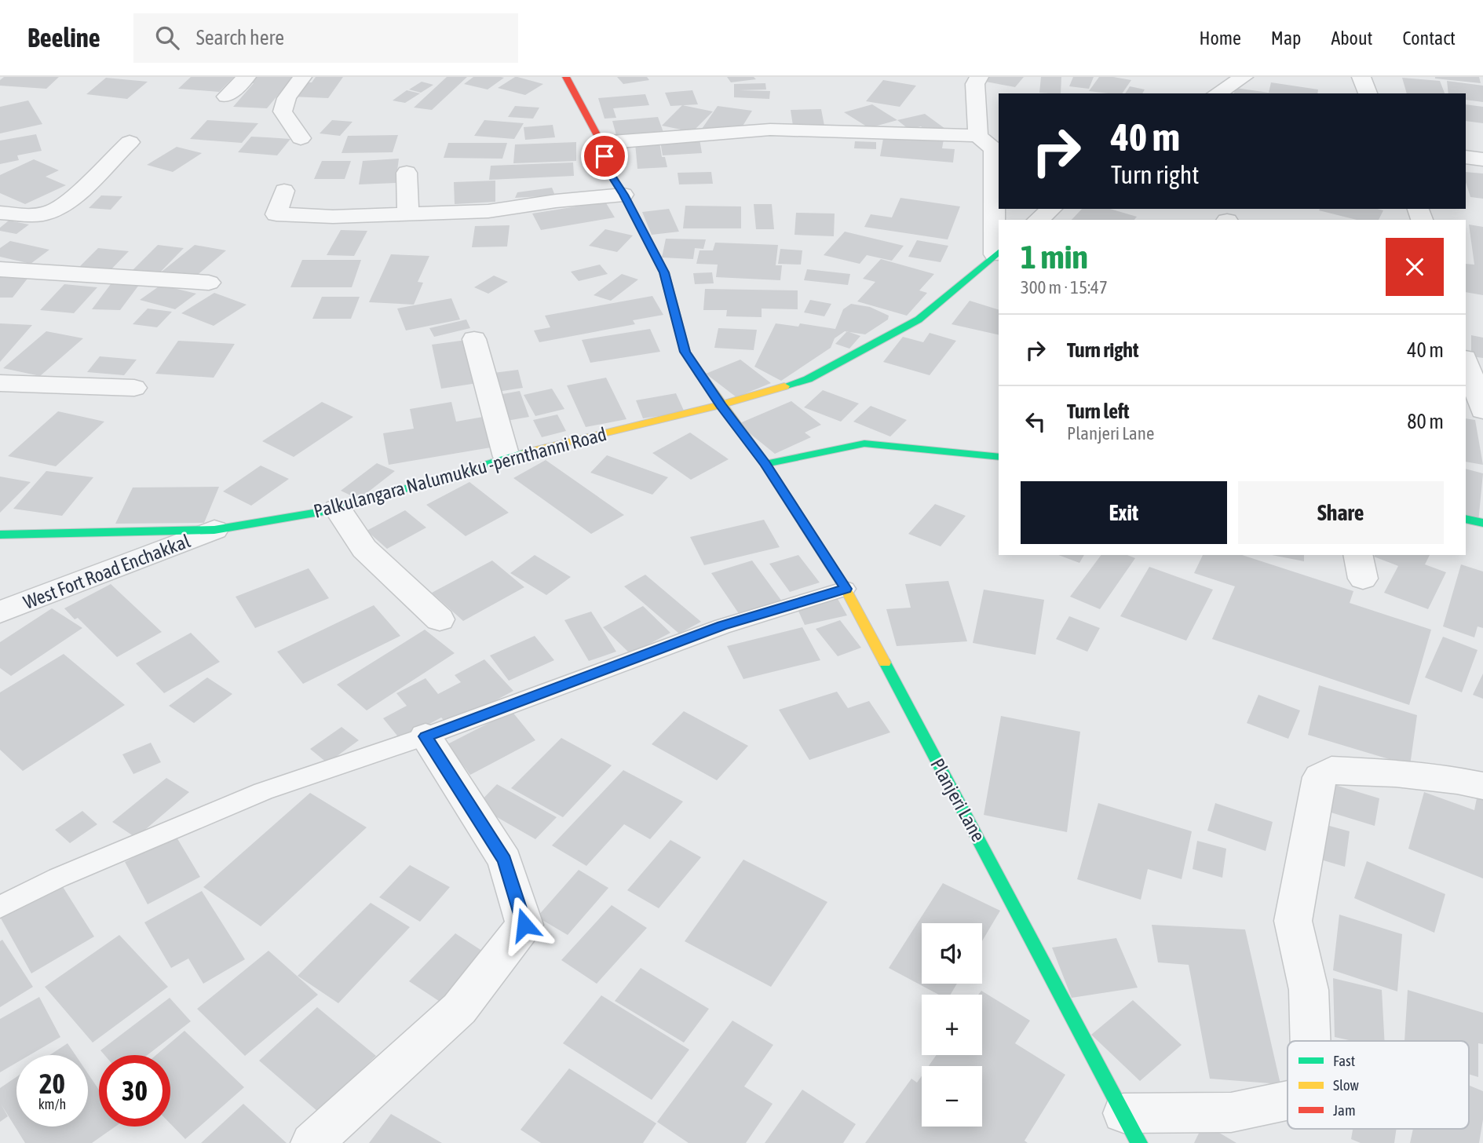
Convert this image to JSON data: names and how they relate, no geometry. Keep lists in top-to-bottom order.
{
  "streets": {
    "street": ["Palkulangara Nalumukku -pernthanni Road", "West Fort Road Enchakkal", "Planjeri Lane"]
  },
  "crossings": [
    ["Palkulangara Nalumukku -pernthanni Road", "West Fort Road Enchakkal"],
    ["Palkulangara Nalumukku -pernthanni Road", "Planjeri Lane"]
  ],
  "legend": ["Fast", "Slow", "Jam"],
  "page": {
    "header": "Beeline",
    "search": "Search here",
    "nav": [
      "Home",
      "Map",
      "About",
      "Contact"
    ],
    "turn": ["40 m", "Turn right"],
    "heading": ["1 min", "300 m · 15:47"],
    "list": [
      {
        "name": "Turn right",
        "value": "40 m"
      },
      {
        "name": "Turn left",
        "note": "Planjeri Lane",
        "value": "80 m"
      }
    ],
    "buttons": ["Exit", "Share"],
    "map_buttons": ["+", "−"],
    "speed": "20 km/h",
    "limit": "30"
  }
}
